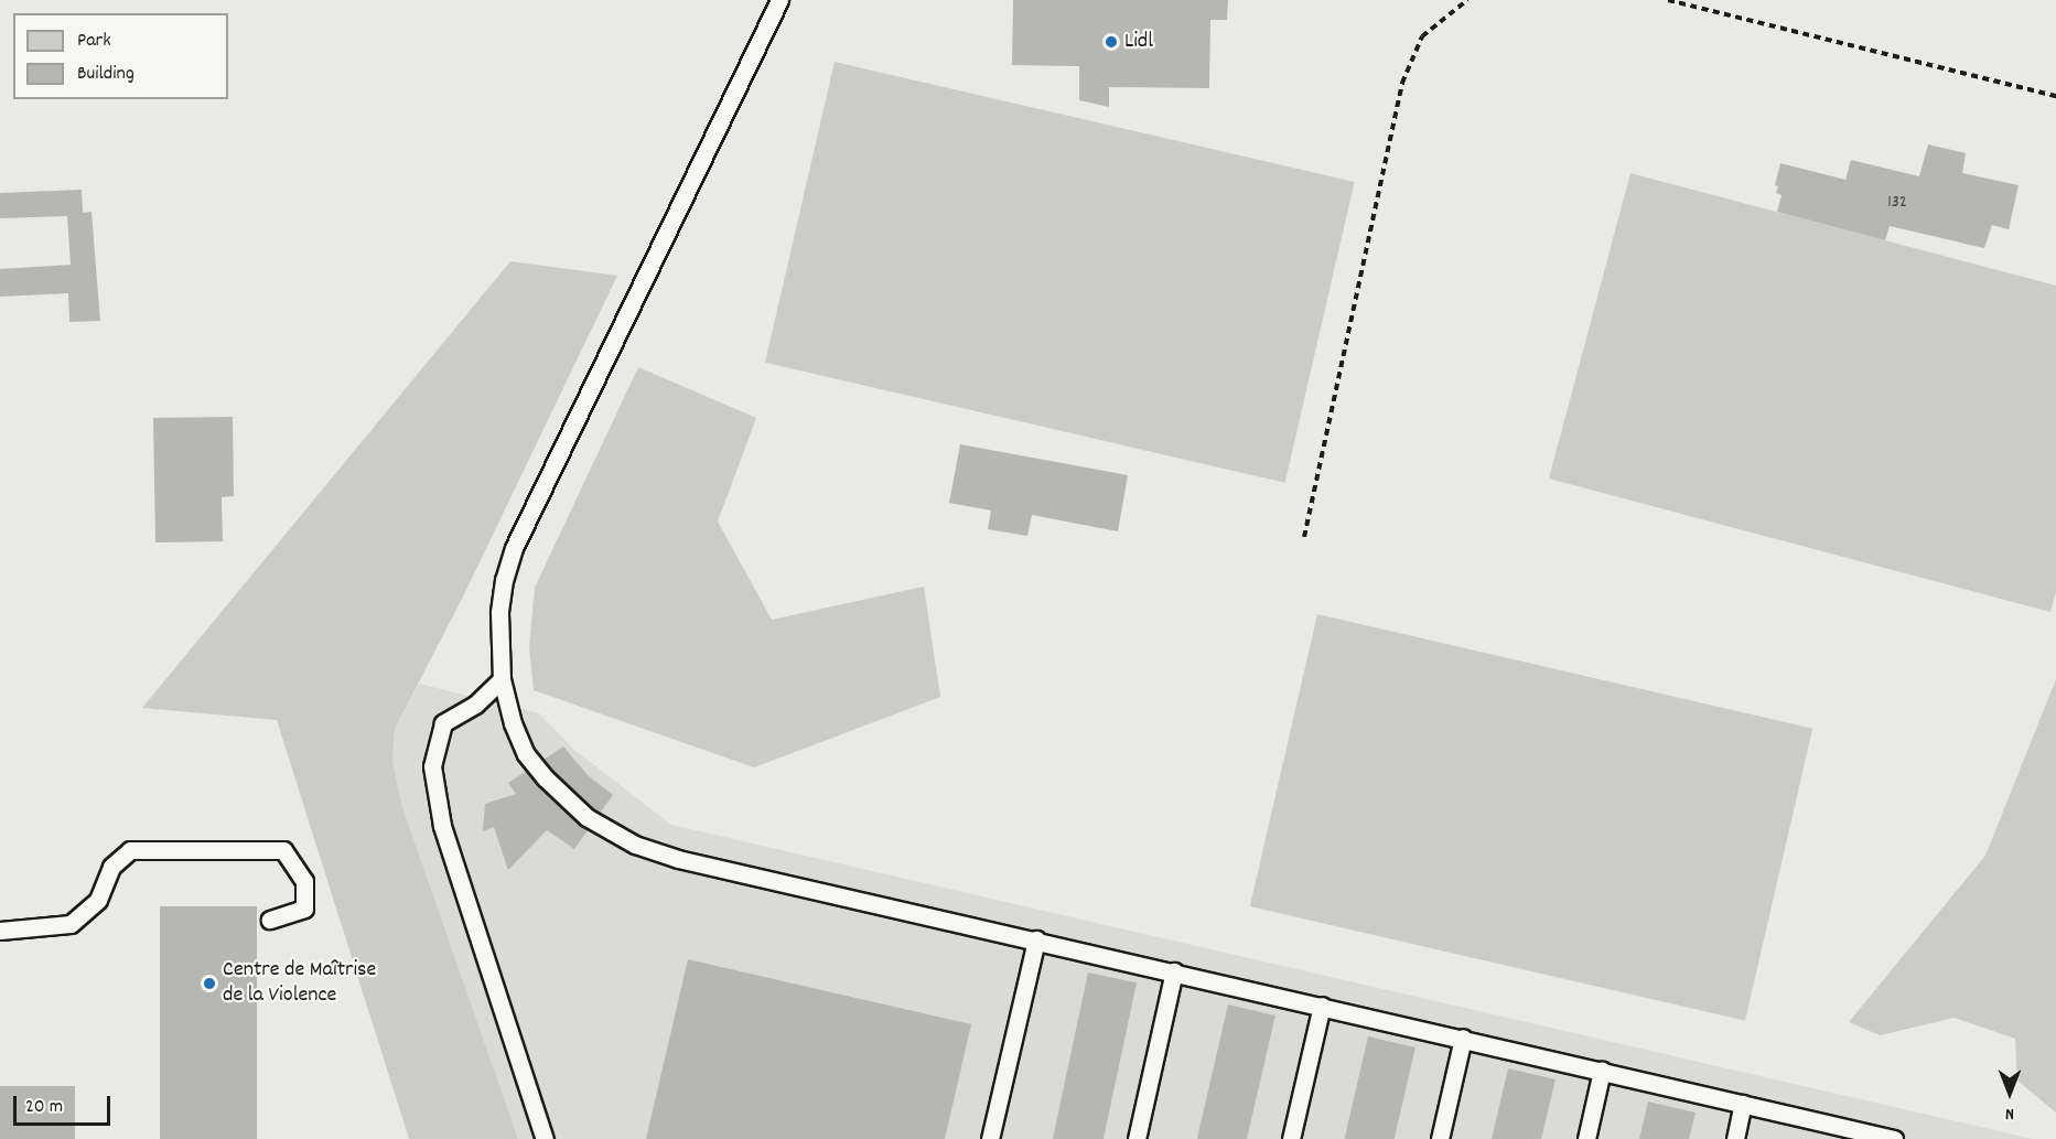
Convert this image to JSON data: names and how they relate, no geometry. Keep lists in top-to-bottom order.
{
  "places": ["Lidl", "Centre de Maîtrise de la Violence"],
  "house_numbers": ["132"],
  "legend": ["Park", "Building"],
  "scale_bar": "20 m",
  "north": "bottom"
}
